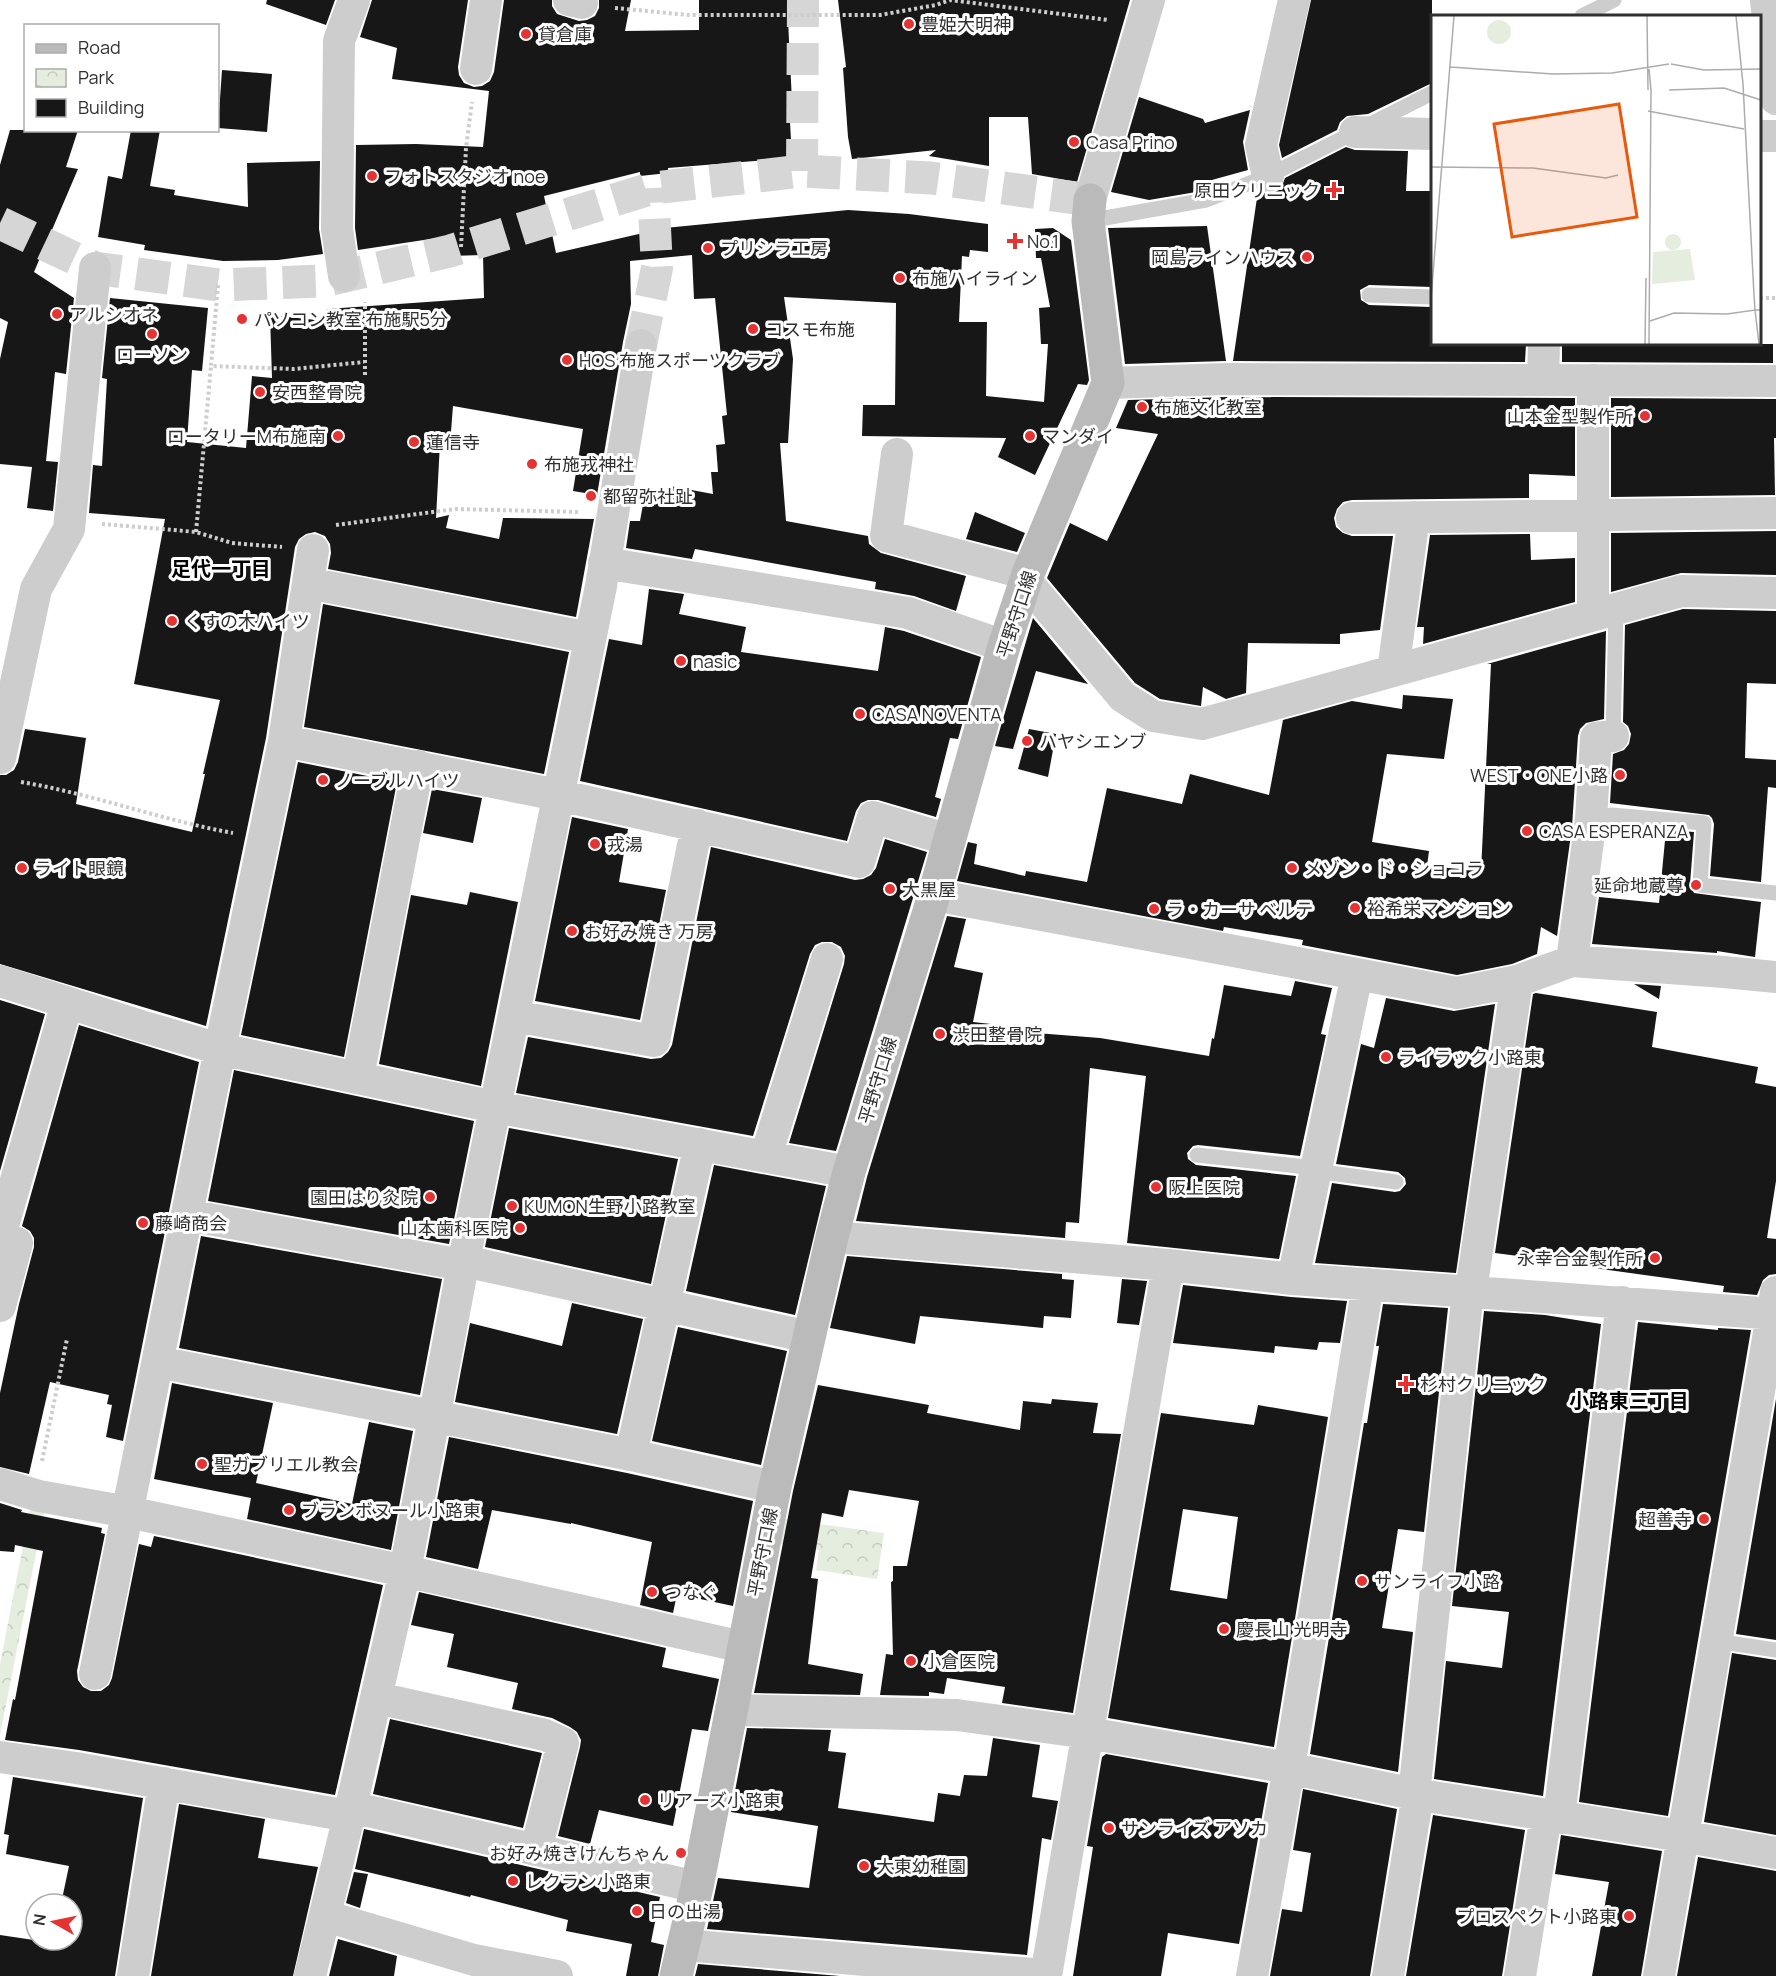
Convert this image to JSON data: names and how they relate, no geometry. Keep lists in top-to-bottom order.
{
  "streets": {
    "main road": ["平野守口線"]
  },
  "districts": ["足代一丁目", "小路東三丁目"],
  "places": {
    "other": [
      "豊姫大明神",
      "貸倉庫",
      "Casa Prino",
      "フォトスタジオ noe",
      "プリシラ工房",
      "岡島ラインハウス",
      "布施ハイライン",
      "アルシオネ",
      "パソコン教室 布施駅5分",
      "コスモ布施",
      "ローソン",
      "HOS 布施スポーツクラブ",
      "安西整骨院",
      "布施文化教室",
      "山本金型製作所",
      "ロータリーM布施南",
      "マンダイ",
      "蓮信寺",
      "布施戎神社",
      "都留弥社趾",
      "くすの木ハイツ",
      "nasic",
      "CASA NOVENTA",
      "ハヤシエンブ",
      "WEST・ONE小路",
      "ノーブルハイツ",
      "CASA ESPERANZA",
      "戎湯",
      "ライト眼鏡",
      "メゾン・ド・ショコラ",
      "延命地蔵尊",
      "大黒屋",
      "裕希栄マンション",
      "ラ・カーサ ベルテ",
      "お好み焼き 万房",
      "渋田整骨院",
      "ライラック小路東",
      "阪上医院",
      "園田はり灸院",
      "KUMON生野小路教室",
      "藤崎商会",
      "山本歯科医院",
      "永幸合金製作所",
      "聖ガブリエル教会",
      "ブランボヌール小路東",
      "超善寺",
      "サンライフ小路",
      "つなぐ",
      "慶長山 光明寺",
      "小倉医院",
      "リアーズ小路東",
      "サンライズ アソカ",
      "お好み焼きけんちゃん",
      "大東幼稚園",
      "レクラン小路東",
      "日の出湯",
      "プロスペクト小路東"
    ],
    "health": ["原田クリニック", "No.1", "杉村クリニック"]
  },
  "legend": ["Road", "Park", "Building"],
  "north": "left"
}
